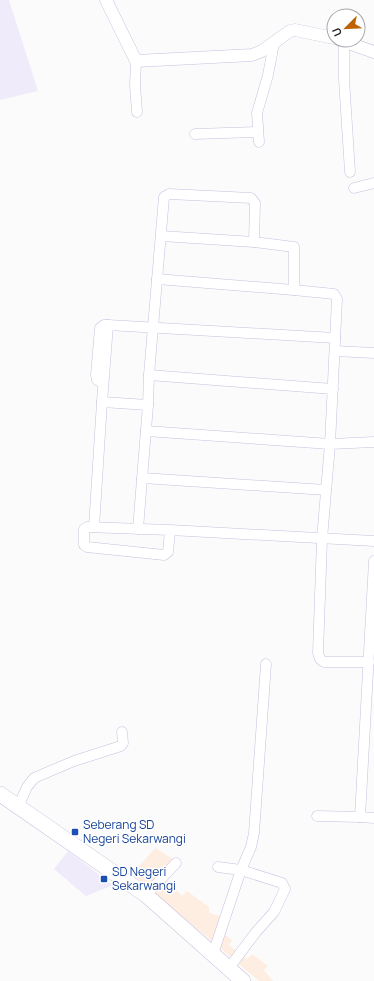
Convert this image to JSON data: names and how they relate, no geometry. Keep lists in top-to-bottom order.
{
  "places": {
    "transit": ["Seberang SD Negeri Sekarwangi", "SD Negeri Sekarwangi"]
  },
  "north": "bottom left"
}
